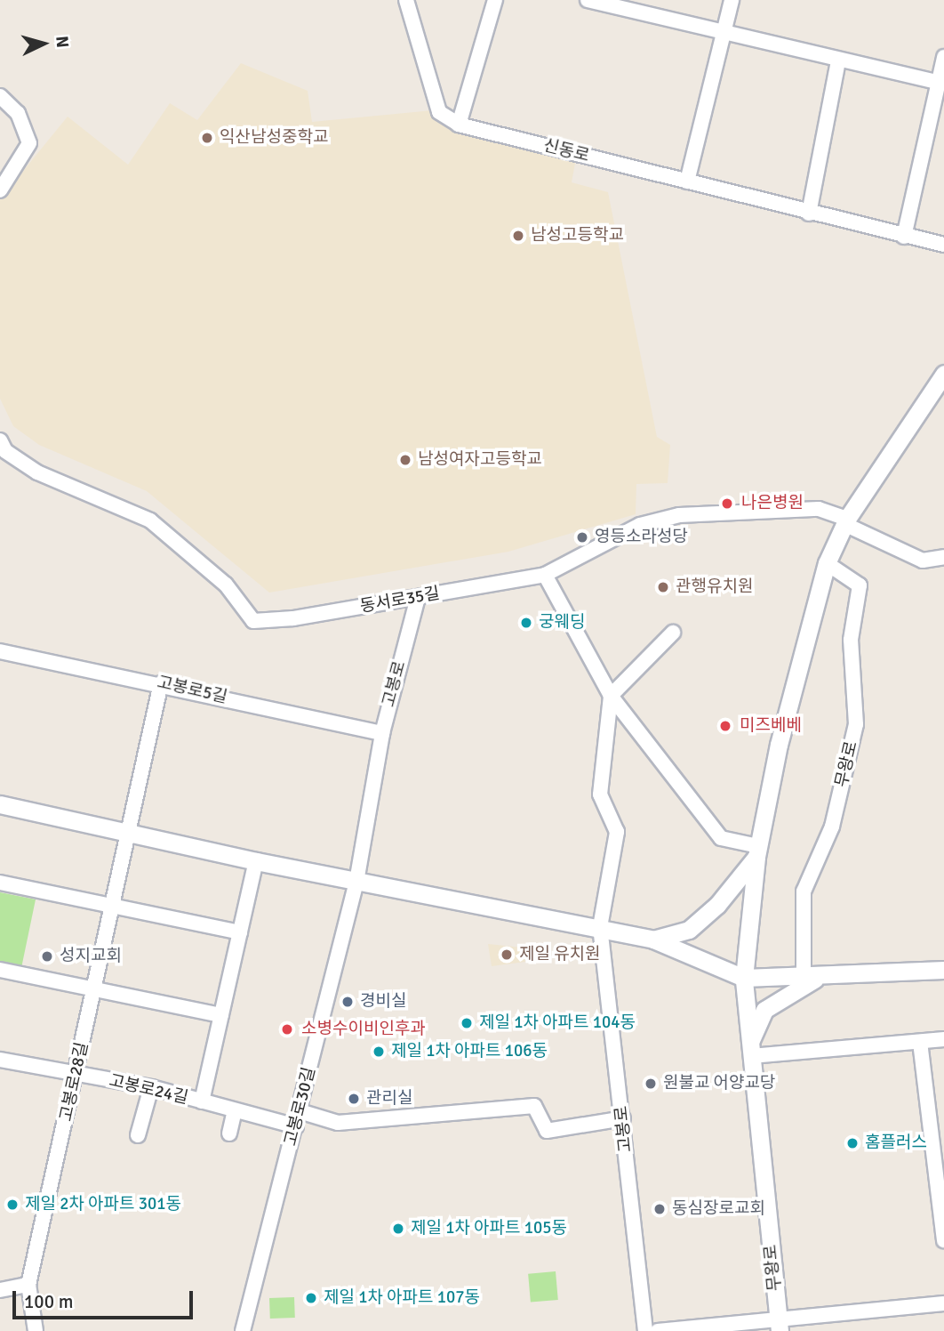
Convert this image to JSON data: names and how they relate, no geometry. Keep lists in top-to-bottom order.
{
  "streets": {
    "street": [
      "신동로",
      "동서로35길",
      "고봉로",
      "고봉로5길",
      "무왕로",
      "고봉로28길",
      "고봉로24길",
      "고봉로30길"
    ]
  },
  "crossings": [
    ["동서로35길", "고봉로"],
    ["동서로35길", "무왕로"],
    ["고봉로", "고봉로5길"],
    ["고봉로", "고봉로30길"],
    ["고봉로28길", "고봉로24길"],
    ["고봉로24길", "고봉로30길"]
  ],
  "places": [
    "익산남성중학교",
    "남성고등학교",
    "남성여자고등학교",
    "나은병원",
    "영등소라성당",
    "관행유치원",
    "궁웨딩",
    "미즈베베",
    "제일 유치원",
    "성지교회",
    "경비실",
    "제일 1차 아파트 104동",
    "소병수이비인후과",
    "제일 1차 아파트 106동",
    "원불교 어양교당",
    "관리실",
    "홈플러스",
    "제일 2차 아파트 301동",
    "동심장로교회",
    "제일 1차 아파트 105동",
    "제일 1차 아파트 107동"
  ],
  "scale_bar": "100 m",
  "north": "right"
}
